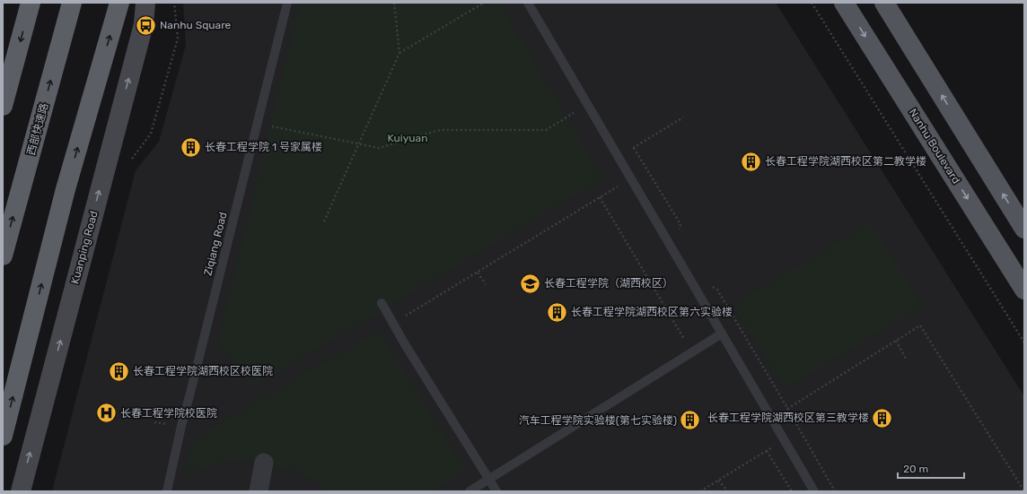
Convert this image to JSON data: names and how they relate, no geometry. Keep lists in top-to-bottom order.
{
  "streets": {
    "highway": ["西部快速路"],
    "main road": ["Nanhu Boulevard", "Kuanping Road"],
    "lane": ["Ziqiang Road"]
  },
  "one_way": ["Kuanping Road"],
  "parks": ["Kuiyuan"],
  "places": {
    "bus stop": ["Nanhu Square"],
    "building": [
      "长春工程学院 1 号家属楼",
      "长春工程学院湖西校区第二教学楼",
      "长春工程学院湖西校区第六实验楼",
      "长春工程学院湖西校区校医院",
      "长春工程学院湖西校区第三教学楼",
      "汽车工程学院实验楼(第七实验楼)"
    ],
    "school or university": ["长春工程学院（湖西校区）"],
    "hospital": ["长春工程学院校医院"]
  },
  "scale_bar": "20 m"
}
